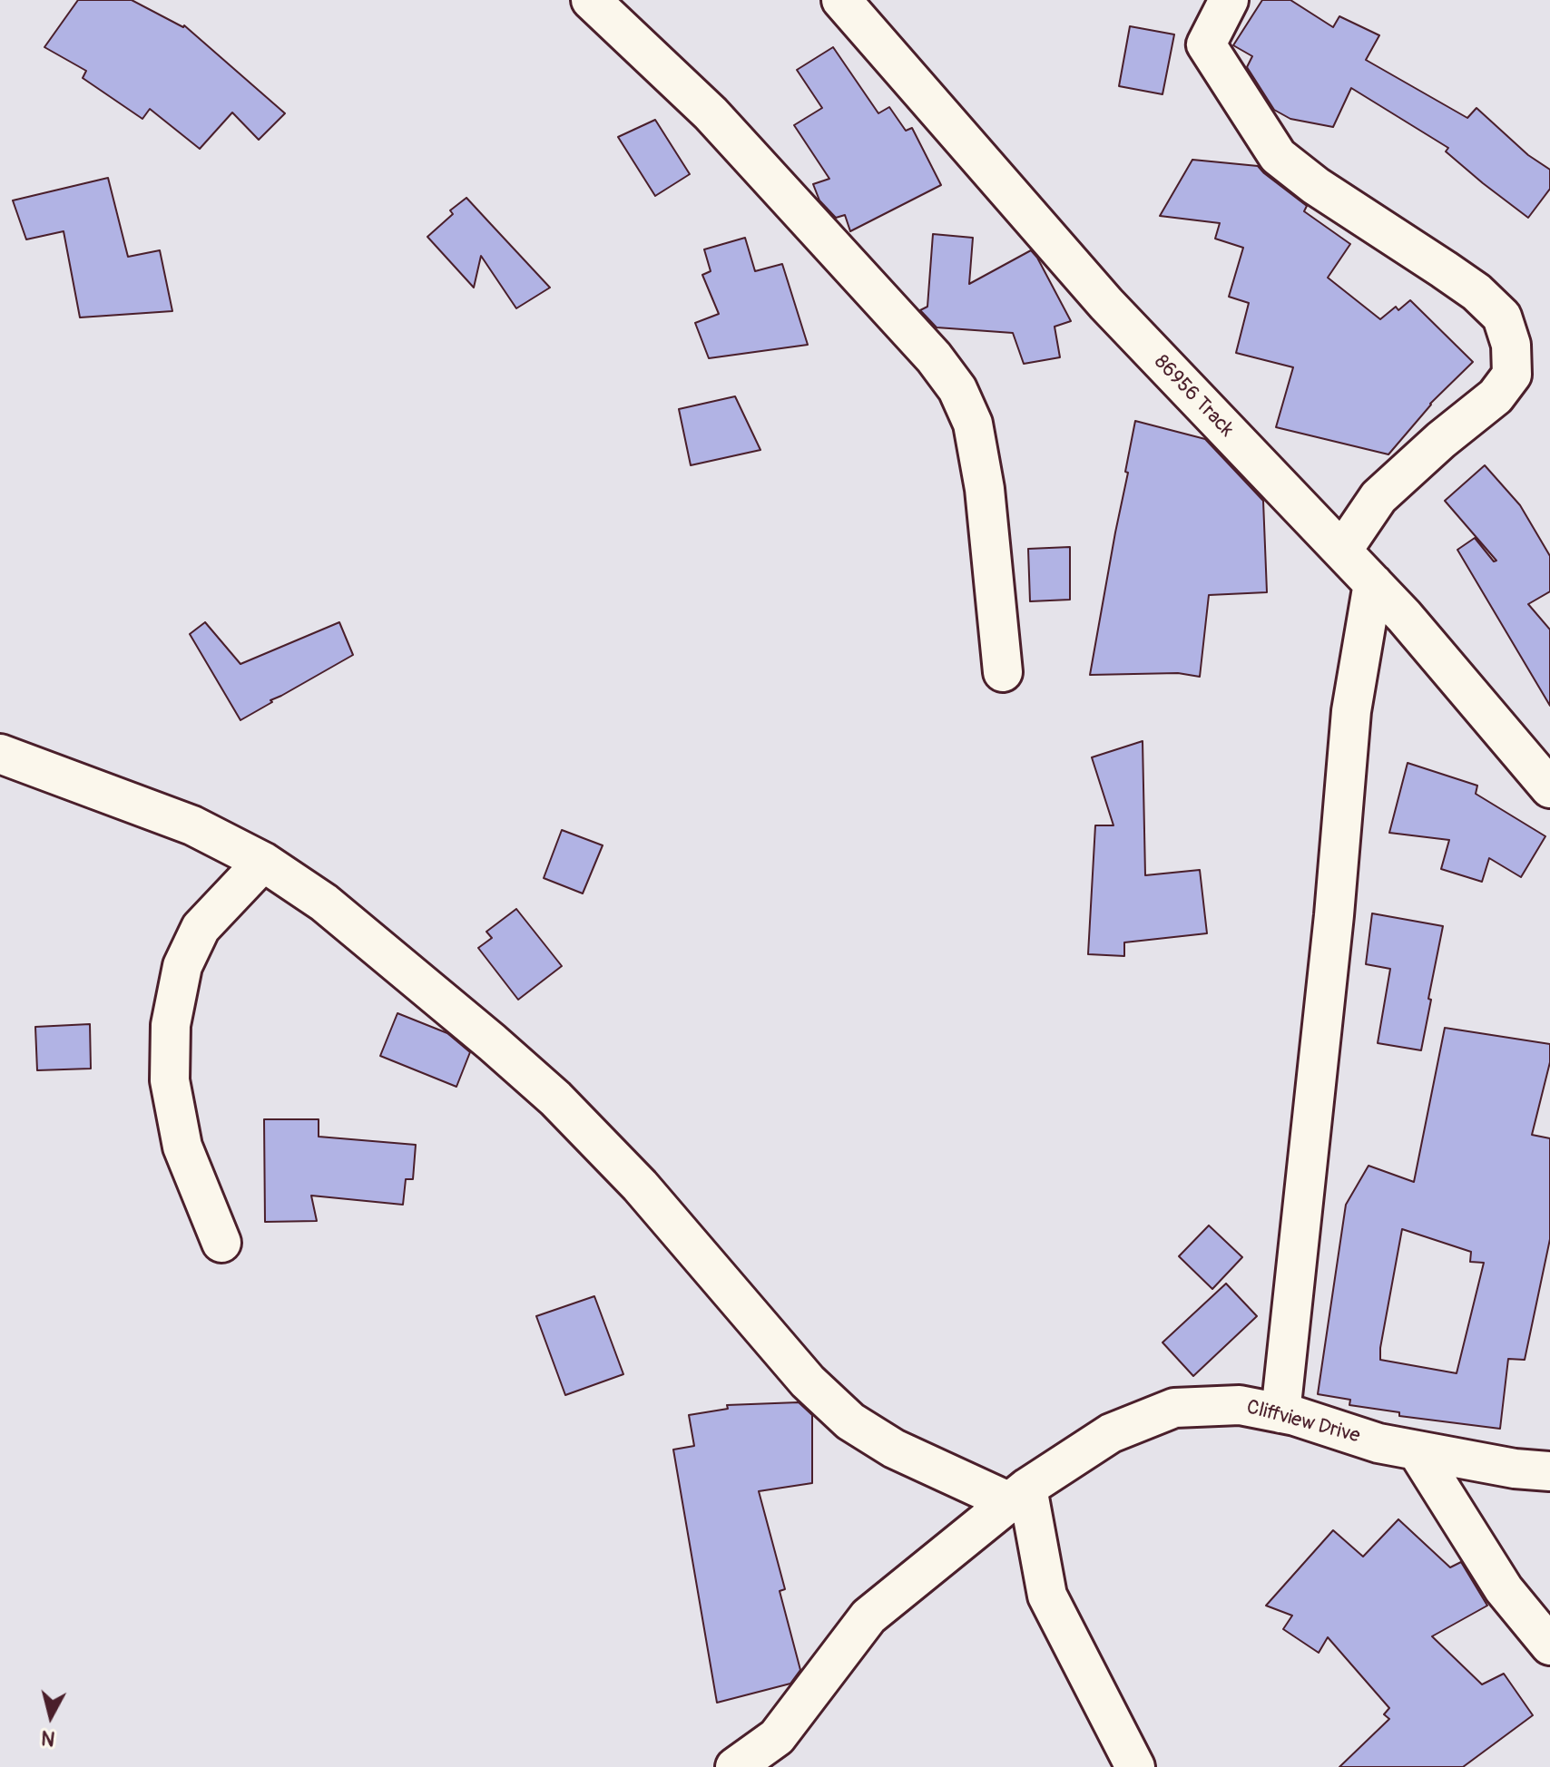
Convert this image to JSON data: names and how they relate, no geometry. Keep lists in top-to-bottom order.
{
  "streets": {
    "street": ["86956 Track", "Cliffview Drive"]
  },
  "north": "bottom"
}
